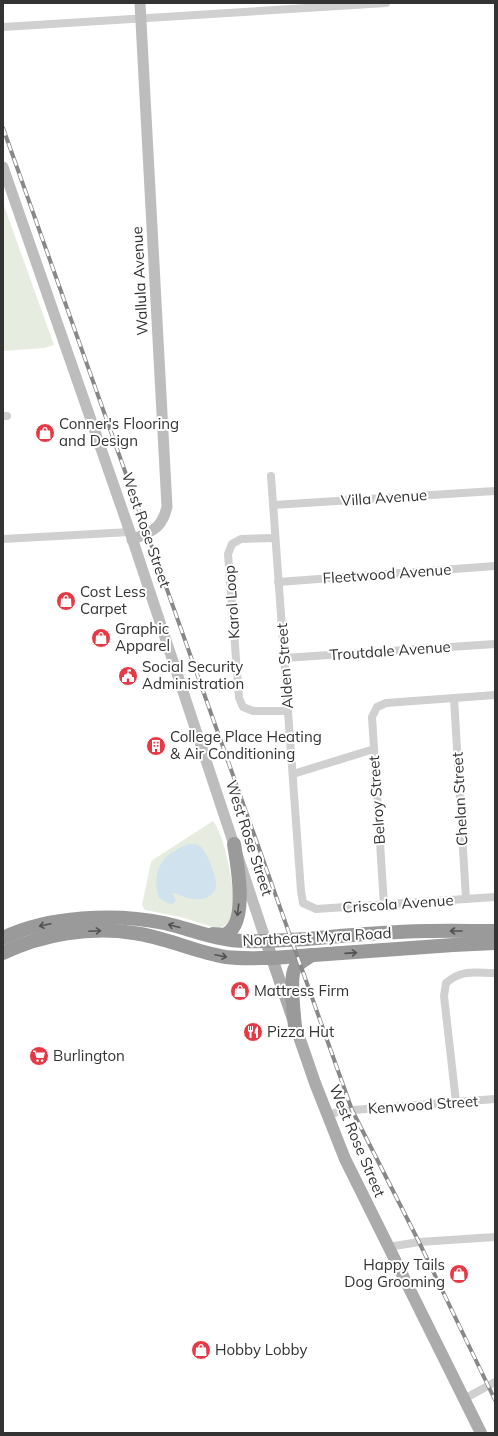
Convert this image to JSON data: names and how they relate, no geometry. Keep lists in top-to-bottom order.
{
  "streets": {
    "highway": ["Northeast Myra Road"],
    "main road": ["Wallula Avenue", "West Rose Street"],
    "street": [
      "Villa Avenue",
      "Fleetwood Avenue",
      "Karol Loop",
      "Troutdale Avenue",
      "Alden Street",
      "Chelan Street",
      "Belroy Street",
      "Criscola Avenue",
      "Kenwood Street"
    ]
  },
  "crossings": [
    ["Wallula Avenue", "West Rose Street"],
    ["Villa Avenue", "Alden Street"],
    ["West Rose Street", "Northeast Myra Road"],
    ["West Rose Street", "Kenwood Street"],
    ["Fleetwood Avenue", "Alden Street"],
    ["Karol Loop", "Alden Street"],
    ["Troutdale Avenue", "Alden Street"],
    ["Alden Street", "Criscola Avenue"],
    ["Chelan Street", "Belroy Street"],
    ["Chelan Street", "Criscola Avenue"],
    ["Belroy Street", "Criscola Avenue"]
  ],
  "places": {
    "shop": [
      "Conner's Flooring and Design",
      "Cost Less Carpet",
      "Graphic Apparel",
      "Mattress Firm",
      "Happy Tails Dog Grooming",
      "Hobby Lobby"
    ],
    "public building": ["Social Security Administration"],
    "building": ["College Place Heating & Air Conditioning"],
    "restaurant": ["Pizza Hut"],
    "supermarket": ["Burlington"]
  }
}
